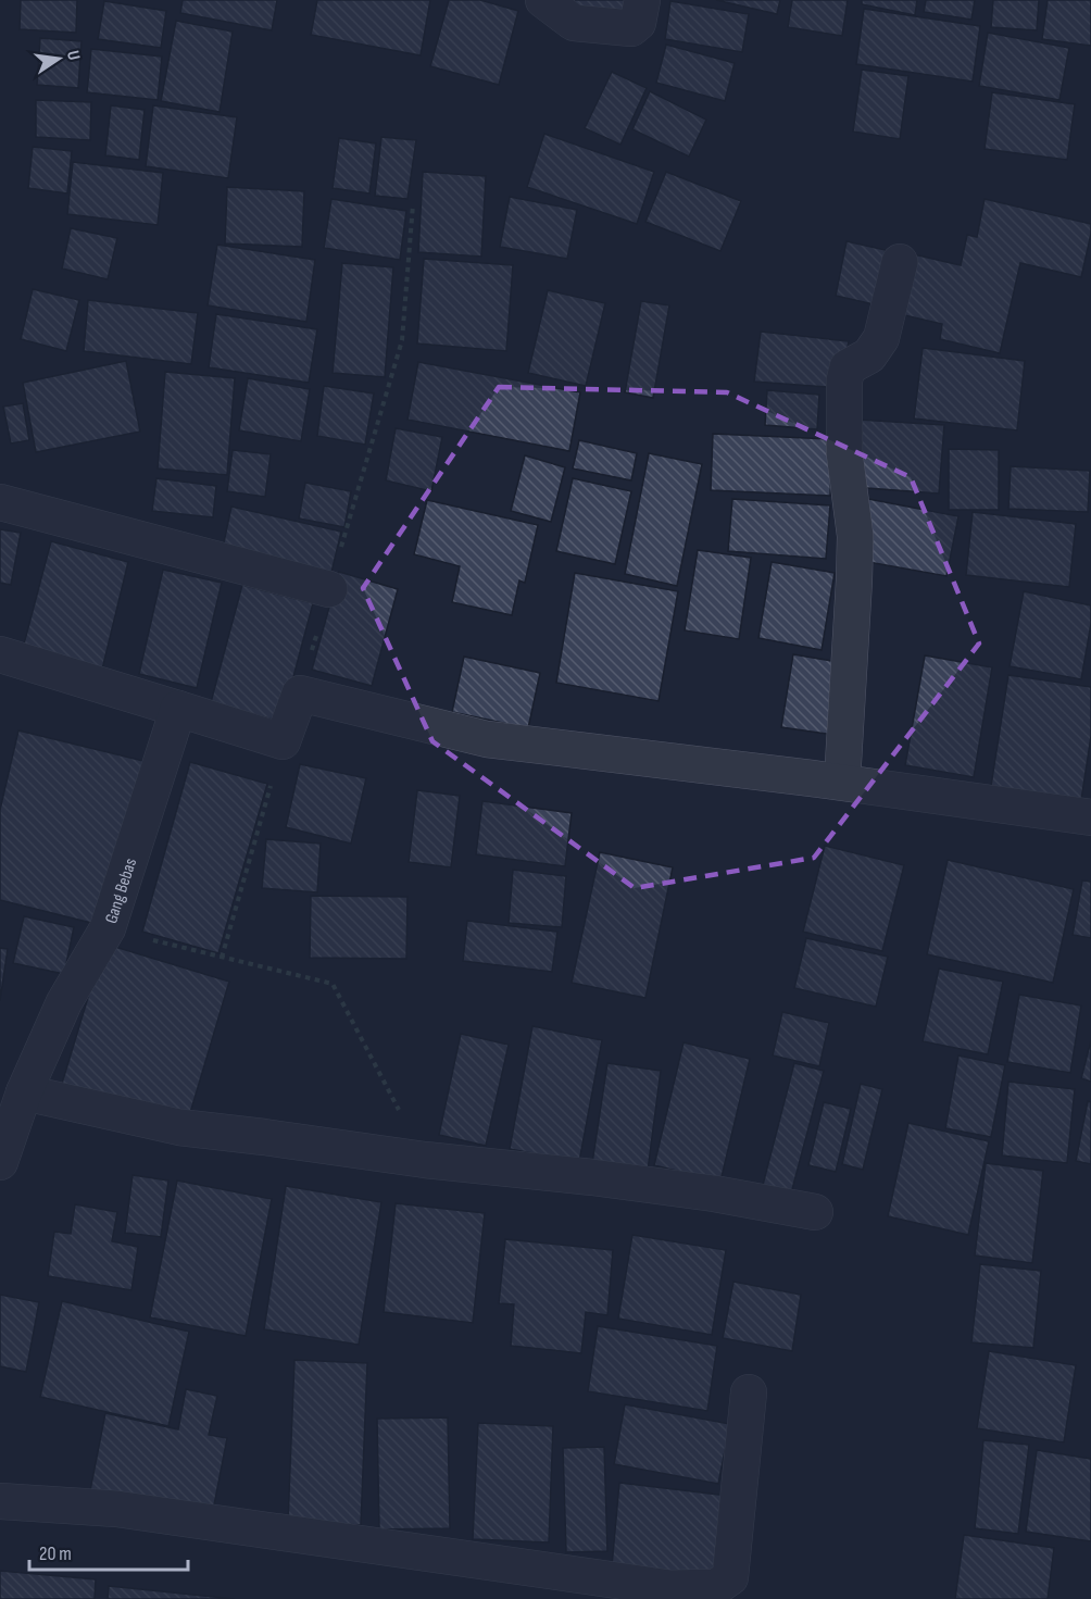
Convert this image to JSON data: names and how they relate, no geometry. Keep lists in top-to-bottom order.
{
  "streets": {
    "street": ["Gang Bebas"]
  },
  "scale_bar": "20 m",
  "north": "right"
}
